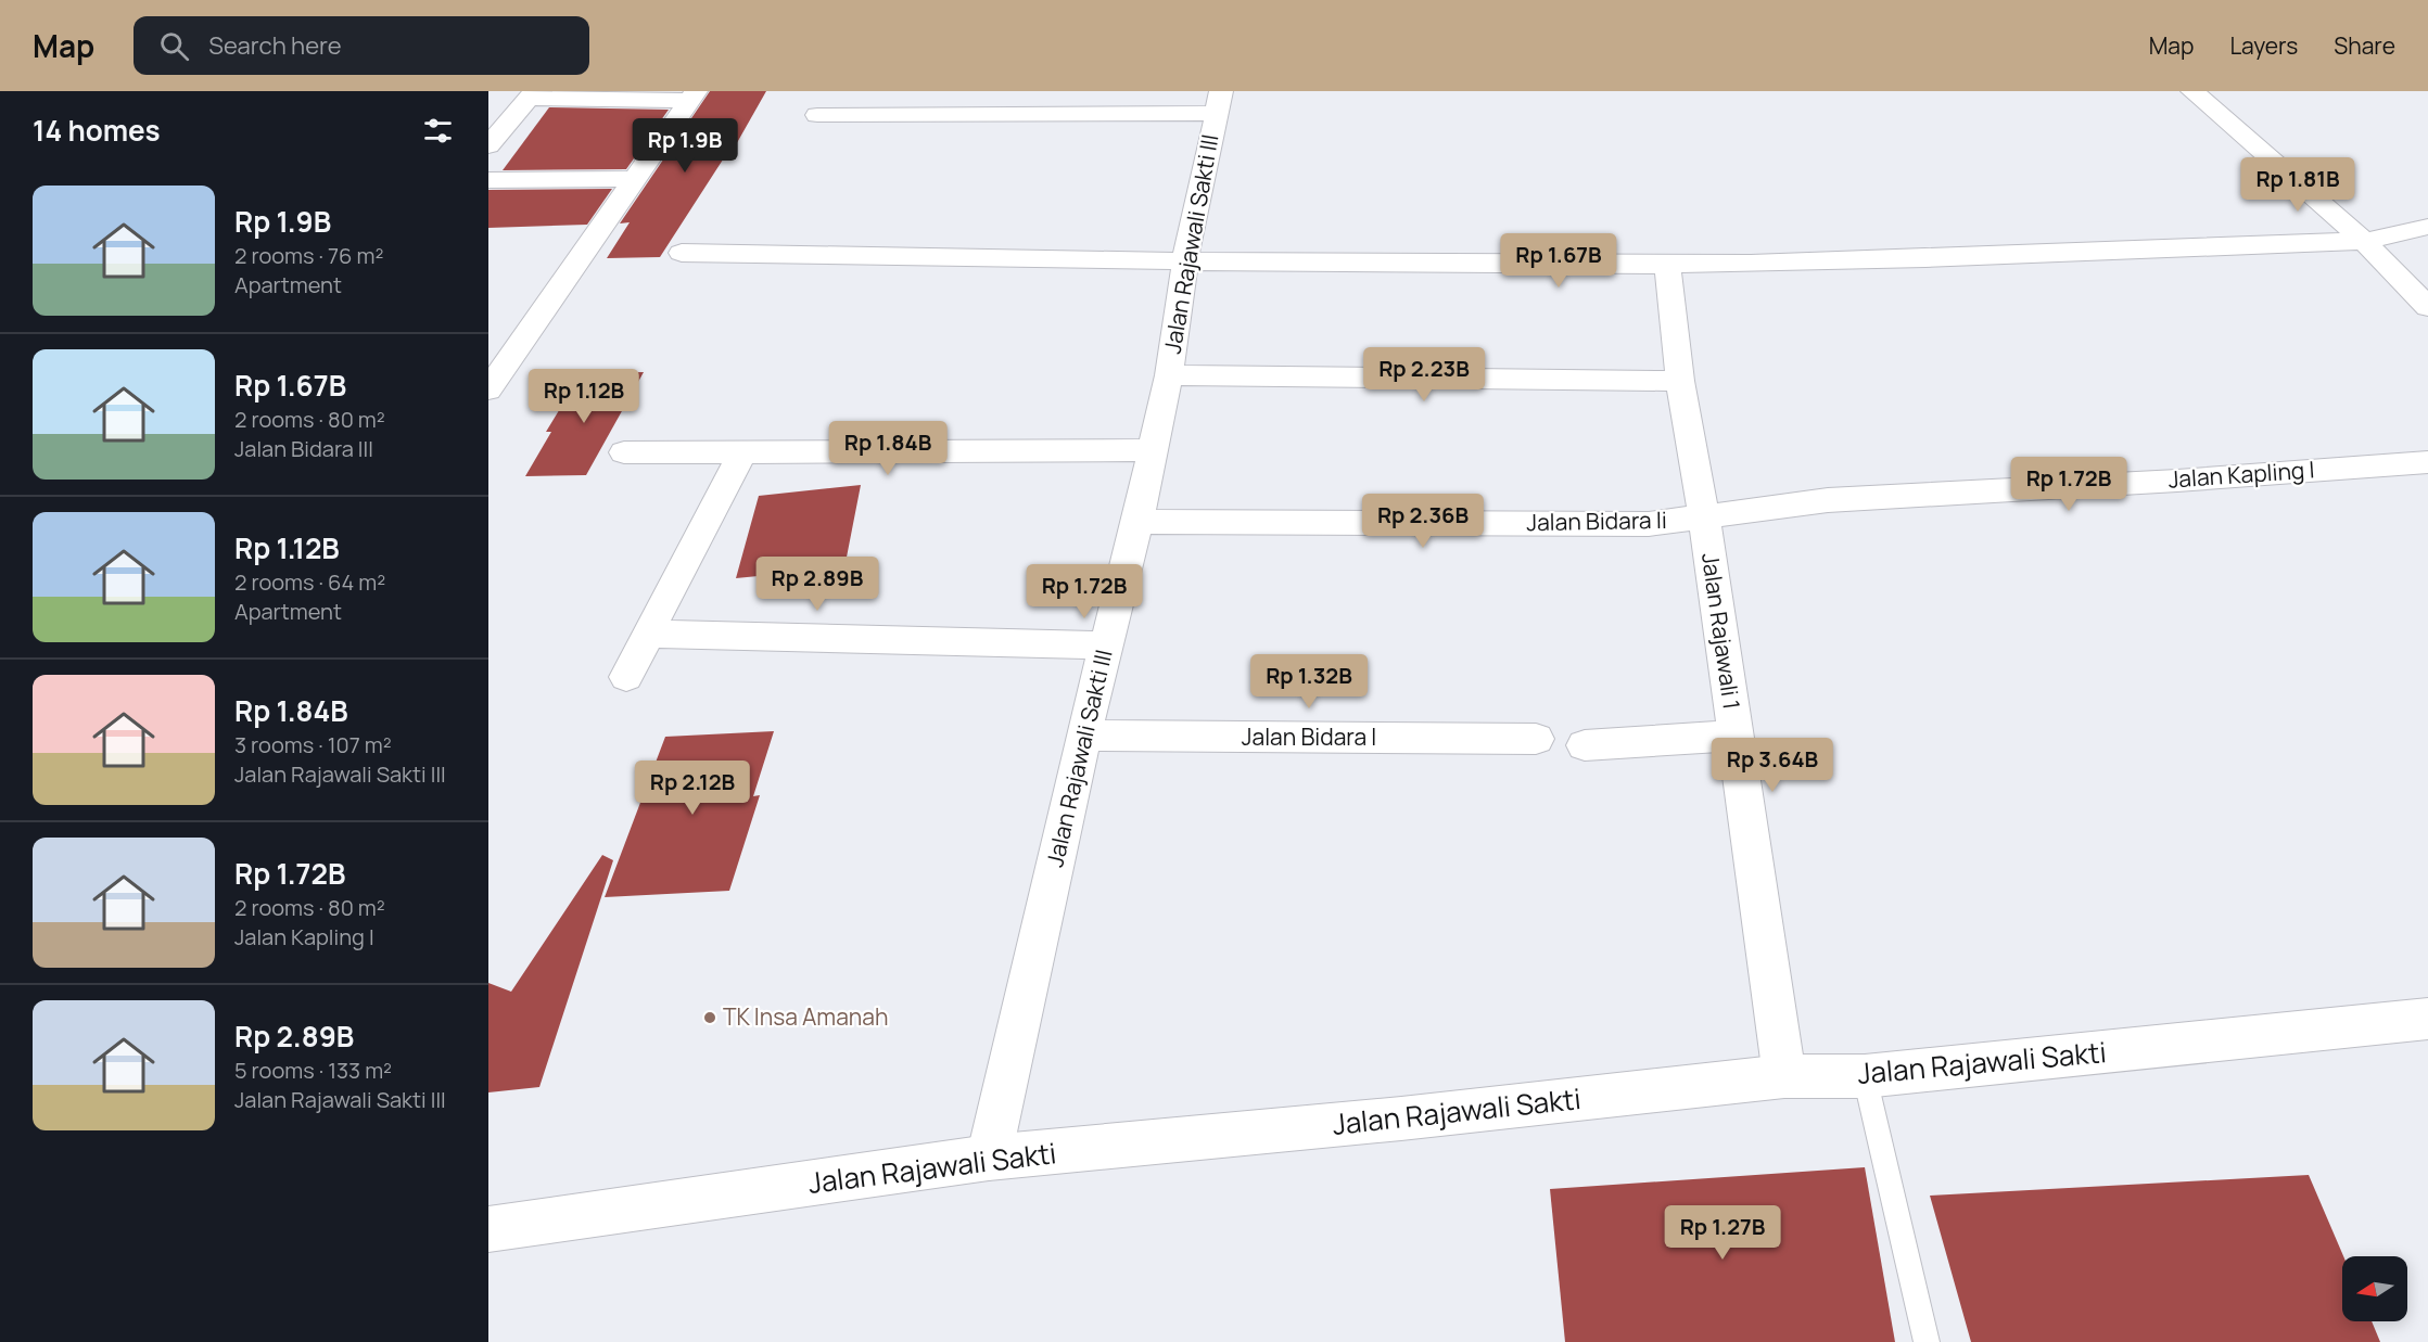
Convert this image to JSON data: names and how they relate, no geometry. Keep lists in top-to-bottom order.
{
  "streets": {
    "street": [
      "Jalan Rajawali Sakti III",
      "Jalan Kapling I",
      "Jalan Bidara Ii",
      "Jalan Rajawali 1",
      "Jalan Bidara I",
      "Jalan Rajawali Sakti"
    ]
  },
  "crossings": [
    ["Jalan Rajawali Sakti III", "Jalan Bidara Ii"],
    ["Jalan Rajawali Sakti III", "Jalan Bidara I"],
    ["Jalan Rajawali Sakti III", "Jalan Rajawali Sakti"],
    ["Jalan Kapling I", "Jalan Bidara Ii"],
    ["Jalan Kapling I", "Jalan Rajawali 1"],
    ["Jalan Bidara Ii", "Jalan Rajawali 1"],
    ["Jalan Rajawali 1", "Jalan Rajawali Sakti"]
  ],
  "places": ["TK Insa Amanah"],
  "north": "left",
  "page": {
    "header": "Map",
    "search": "Search here",
    "nav": ["Map", "Layers", "Share"],
    "heading": "14 homes",
    "price": [
      "Rp 1.9B",
      "Rp 1.81B",
      "Rp 1.67B",
      "Rp 2.23B",
      "Rp 1.12B",
      "Rp 1.84B",
      "Rp 1.72B",
      "Rp 2.36B",
      "Rp 2.89B",
      "Rp 1.72B",
      "Rp 1.32B",
      "Rp 3.64B",
      "Rp 2.12B",
      "Rp 1.27B"
    ],
    "list": [
      {
        "name": "Rp 1.9B",
        "note": "2 rooms · 76 m² · Apartment"
      },
      {
        "name": "Rp 1.67B",
        "note": "2 rooms · 80 m² · Jalan Bidara III"
      },
      {
        "name": "Rp 1.12B",
        "note": "2 rooms · 64 m² · Apartment"
      },
      {
        "name": "Rp 1.84B",
        "note": "3 rooms · 107 m² · Jalan Rajawali Sakti III"
      },
      {
        "name": "Rp 1.72B",
        "note": "2 rooms · 80 m² · Jalan Kapling I"
      },
      {
        "name": "Rp 2.89B",
        "note": "5 rooms · 133 m² · Jalan Rajawali Sakti III"
      }
    ]
  }
}
